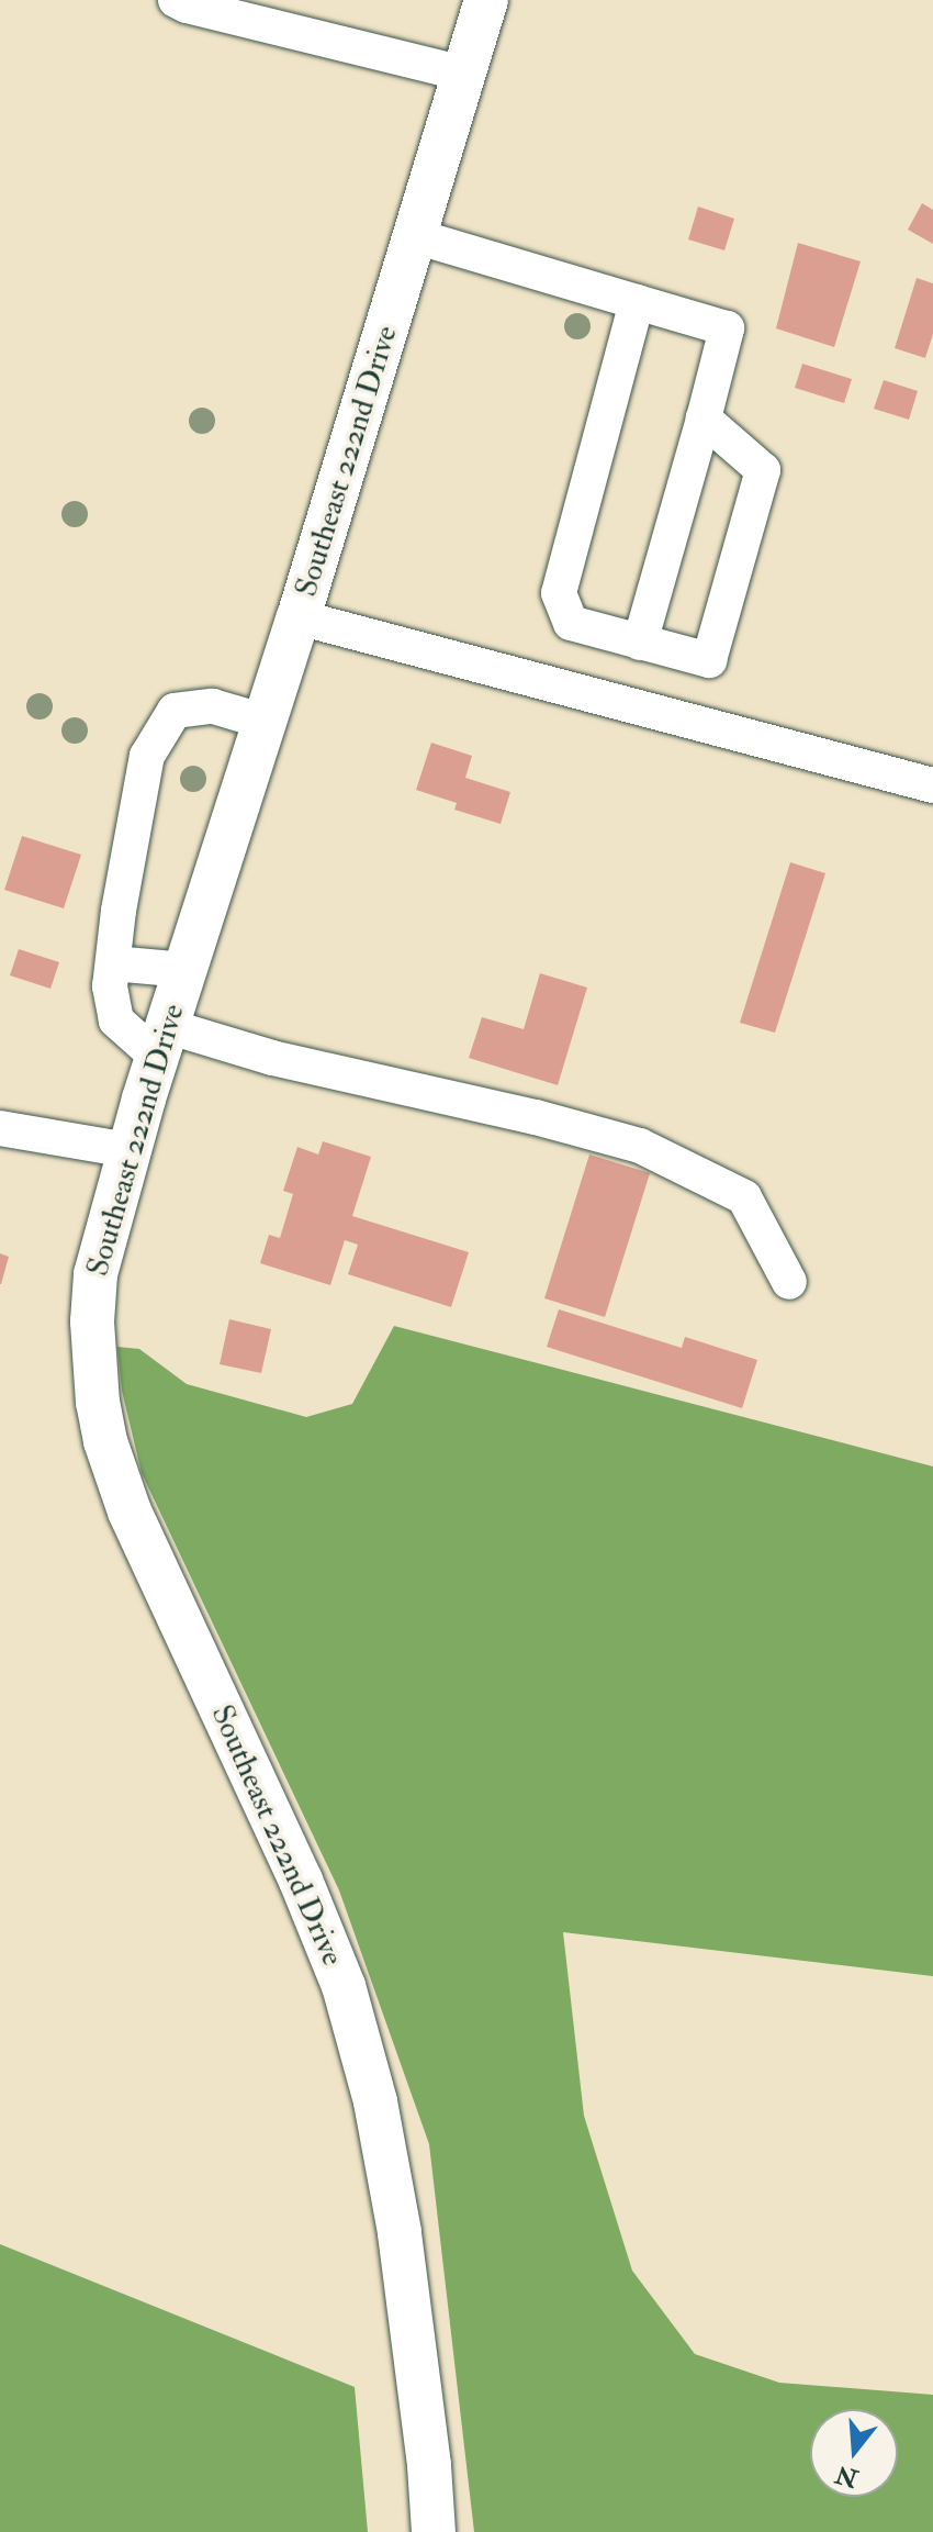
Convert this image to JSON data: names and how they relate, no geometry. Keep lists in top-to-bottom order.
{
  "streets": {
    "main road": ["Southeast 222nd Drive"]
  },
  "north": "bottom"
}
